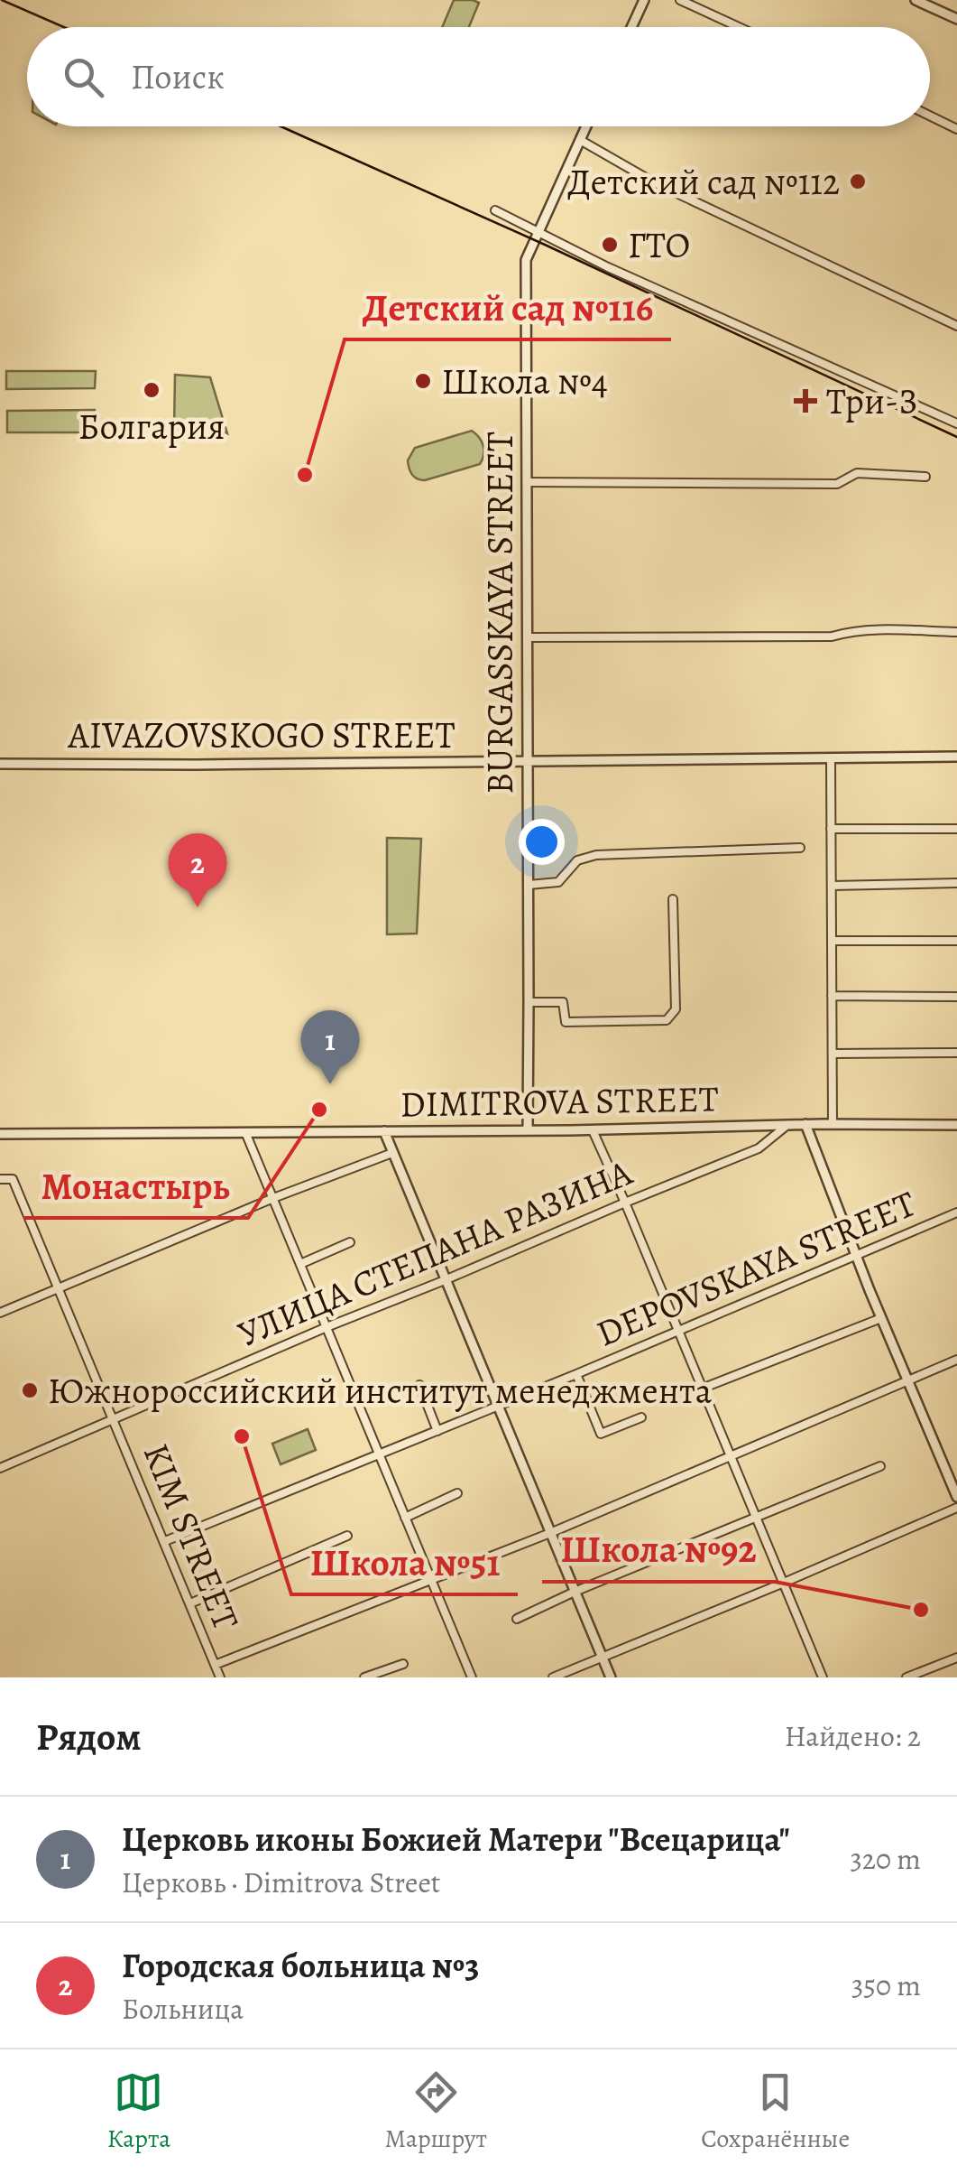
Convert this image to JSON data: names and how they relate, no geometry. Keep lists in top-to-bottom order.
{
  "streets": {
    "street": [
      "BURGASSKAYA STREET",
      "AIVAZOVSKOGO STREET",
      "DIMITROVA STREET",
      "УЛИЦА СТЕПАНА РАЗИНА",
      "DEPOVSKAYA STREET",
      "KIM STREET"
    ]
  },
  "crossings": [
    ["BURGASSKAYA STREET", "AIVAZOVSKOGO STREET"],
    ["BURGASSKAYA STREET", "DIMITROVA STREET"],
    ["DIMITROVA STREET", "УЛИЦА СТЕПАНА РАЗИНА"],
    ["УЛИЦА СТЕПАНА РАЗИНА", "KIM STREET"],
    ["DEPOVSKAYA STREET", "KIM STREET"]
  ],
  "places": {
    "other": [
      "Детский сад №112",
      "ГТО",
      "Школа №4",
      "Болгария",
      "Детский сад №116",
      "Монастырь",
      "Южнороссийский институт менеджмента",
      "Школа №51",
      "Школа №92"
    ],
    "health": ["Три-З"]
  },
  "page": {
    "search": "Поиск",
    "pins": ["2", "1"],
    "heading": ["Рядом", "Найдено: 2"],
    "list": [
      {
        "mark": "1",
        "name": "Церковь иконы Божией Матери \"Всецарица\"",
        "note": "Церковь · Dimitrova Street",
        "value": "320 m"
      },
      {
        "mark": "2",
        "name": "Городская больница №3",
        "note": "Больница",
        "value": "350 m"
      }
    ],
    "nav": ["Карта", "Маршрут", "Сохранённые"]
  }
}
